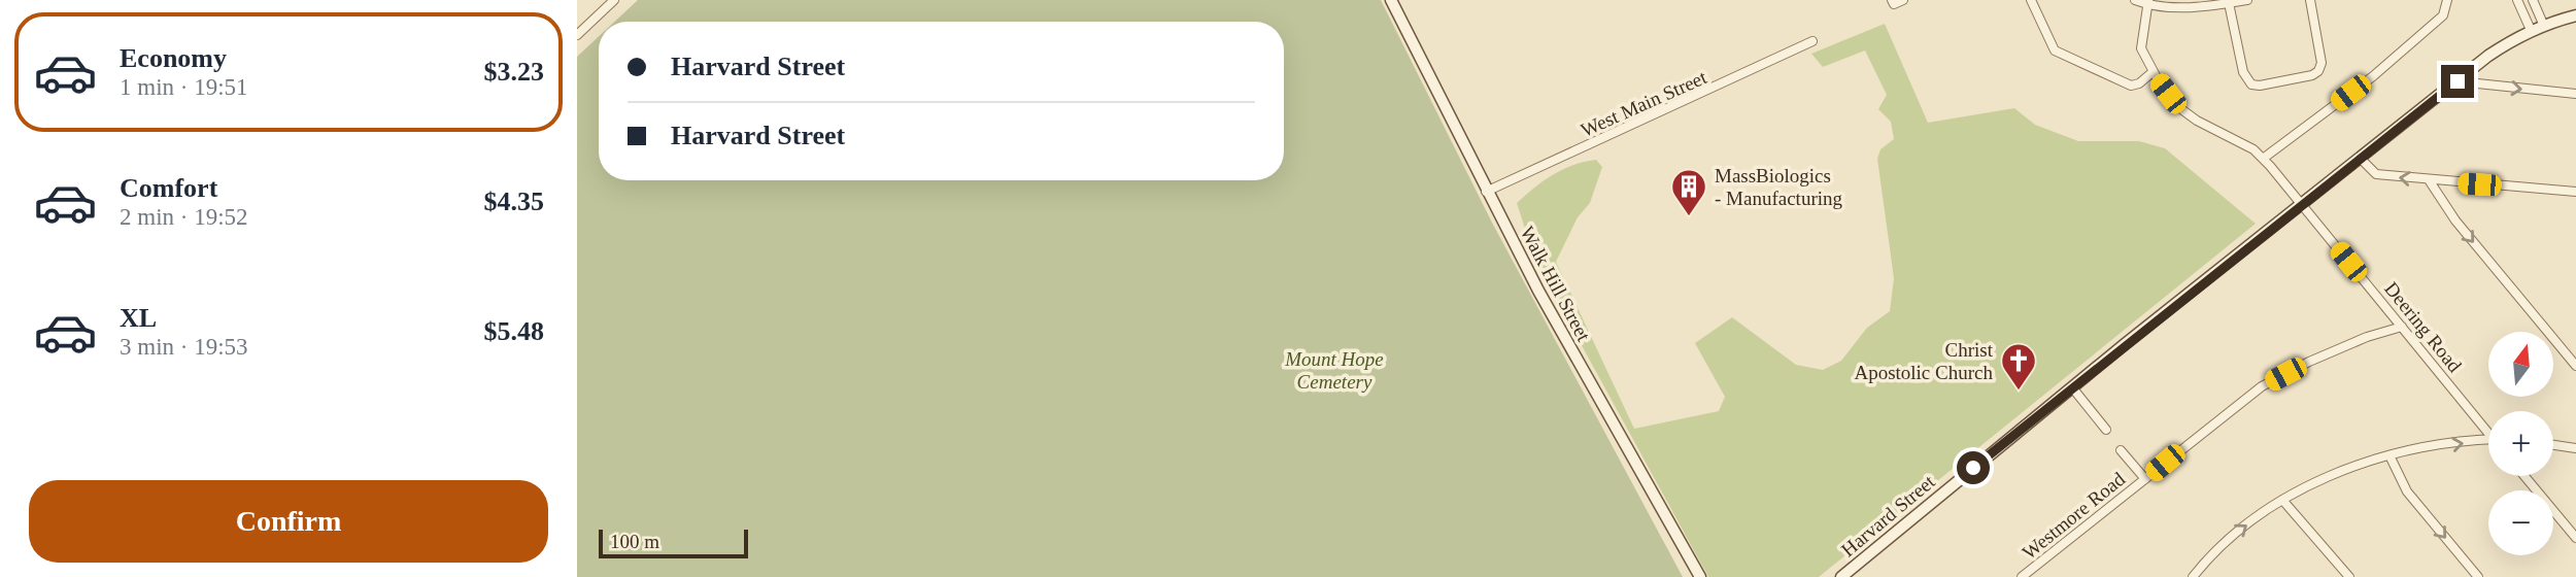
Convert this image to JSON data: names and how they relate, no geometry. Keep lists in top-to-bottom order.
{
  "streets": {
    "main road": ["Walk Hill Street", "Harvard Street"],
    "street": ["West Main Street", "Deering Road", "Westmore Road"]
  },
  "crossings": [
    ["West Main Street", "Walk Hill Street"],
    ["Deering Road", "Harvard Street"],
    ["Deering Road", "Westmore Road"]
  ],
  "parks": ["Mount Hope Cemetery"],
  "places": {
    "building": ["MassBiologics - Manufacturing"],
    "church": ["Christ Apostolic Church"]
  },
  "scale_bar": "100 m",
  "north": "top",
  "page": {
    "list": [
      {
        "name": "Economy",
        "note": "1 min · 19:51",
        "value": "$3.23"
      },
      {
        "name": "Comfort",
        "note": "2 min · 19:52",
        "value": "$4.35"
      },
      {
        "name": "XL",
        "note": "3 min · 19:53",
        "value": "$5.48"
      }
    ],
    "banner": ["Harvard Street", "Harvard Street"],
    "map_buttons": ["+", "−"],
    "buttons": "Confirm",
    "scale": "100 m"
  }
}
